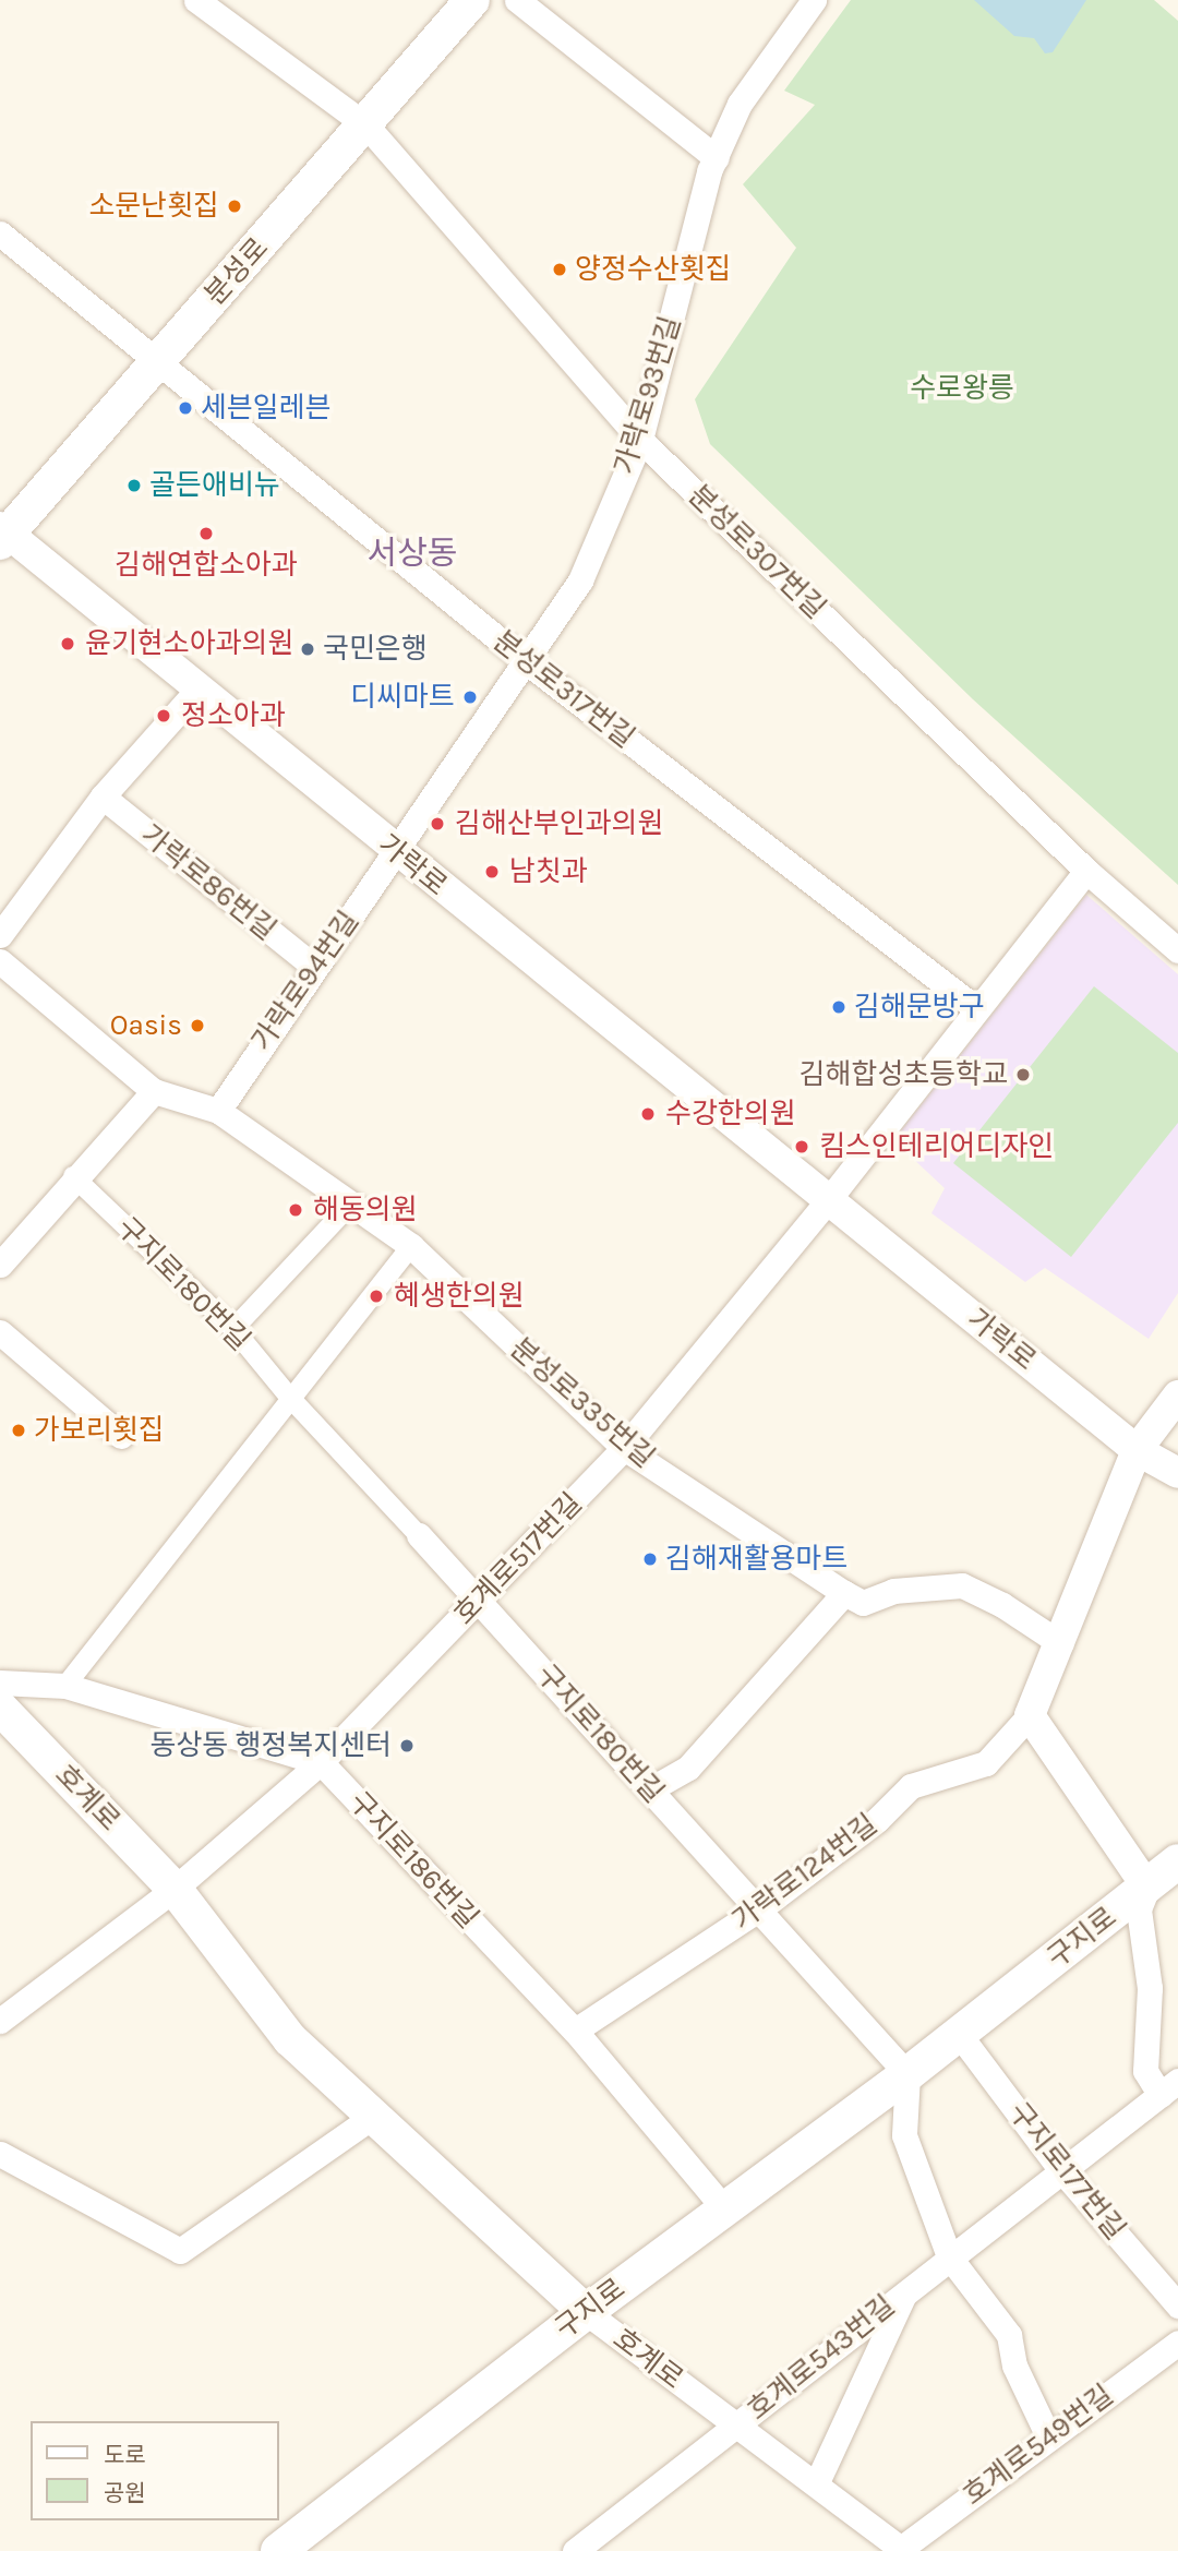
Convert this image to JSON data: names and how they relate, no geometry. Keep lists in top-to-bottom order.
{
  "streets": {
    "main road": ["분성로", "호계로", "구지로"],
    "street": [
      "가락로93번길",
      "분성로307번길",
      "분성로317번길",
      "가락로",
      "가락로86번길",
      "가락로94번길",
      "구지로180번길",
      "분성로335번길",
      "호계로517번길",
      "구지로186번길",
      "가락로124번길",
      "구지로177번길",
      "호계로543번길",
      "호계로549번길"
    ]
  },
  "crossings": [
    ["분성로", "분성로307번길"],
    ["분성로", "분성로317번길"],
    ["분성로", "가락로"],
    ["가락로93번길", "분성로307번길"],
    ["가락로93번길", "분성로317번길"],
    ["가락로93번길", "가락로"],
    ["가락로93번길", "가락로94번길"],
    ["가락로", "가락로94번길"],
    ["가락로", "호계로517번길"],
    ["가락로", "가락로124번길"],
    ["가락로86번길", "가락로94번길"],
    ["가락로94번길", "분성로335번길"],
    ["구지로180번길", "호계로517번길"],
    ["구지로180번길", "가락로124번길"],
    ["구지로180번길", "구지로"],
    ["분성로335번길", "호계로517번길"],
    ["분성로335번길", "가락로124번길"],
    ["호계로517번길", "호계로"],
    ["호계로517번길", "구지로186번길"],
    ["호계로", "구지로"],
    ["호계로", "호계로543번길"],
    ["호계로", "호계로549번길"],
    ["구지로186번길", "가락로124번길"],
    ["구지로186번길", "구지로"],
    ["구지로", "구지로177번길"],
    ["구지로", "호계로543번길"],
    ["구지로177번길", "호계로543번길"]
  ],
  "districts": ["서상동"],
  "parks": ["수로왕릉"],
  "places": [
    "소문난횟집",
    "양정수산횟집",
    "세븐일레븐",
    "골든애비뉴",
    "김해연합소아과",
    "윤기현소아과의원",
    "국민은행",
    "디씨마트",
    "정소아과",
    "김해산부인과의원",
    "남칫과",
    "김해문방구",
    "Oasis",
    "김해합성초등학교",
    "수강한의원",
    "킴스인테리어디자인",
    "해동의원",
    "혜생한의원",
    "가보리횟집",
    "김해재활용마트",
    "동상동 행정복지센터"
  ],
  "legend": ["도로", "공원"]
}
